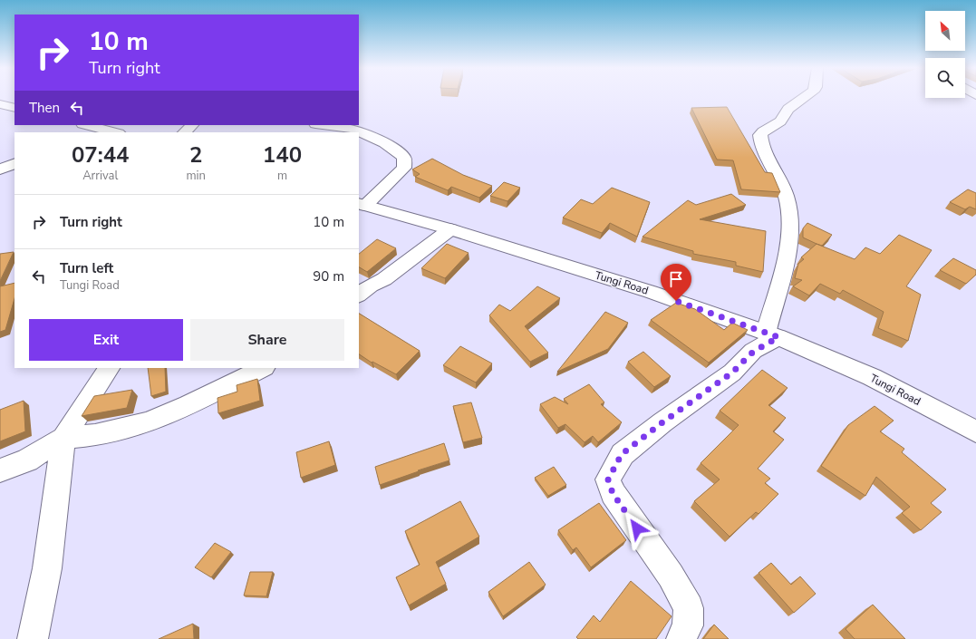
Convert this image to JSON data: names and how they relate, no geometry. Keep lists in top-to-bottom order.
{
  "streets": {
    "street": ["Tungi Road"]
  },
  "north": "top left",
  "page": {
    "turn": ["10 m", "Turn right"],
    "then": "Then",
    "eta": [
      "07:44",
      "Arrival",
      "2",
      "min",
      "140",
      "m"
    ],
    "list": [
      {
        "name": "Turn right",
        "value": "10 m"
      },
      {
        "name": "Turn left",
        "note": "Tungi Road",
        "value": "90 m"
      }
    ],
    "buttons": ["Exit", "Share"]
  }
}
